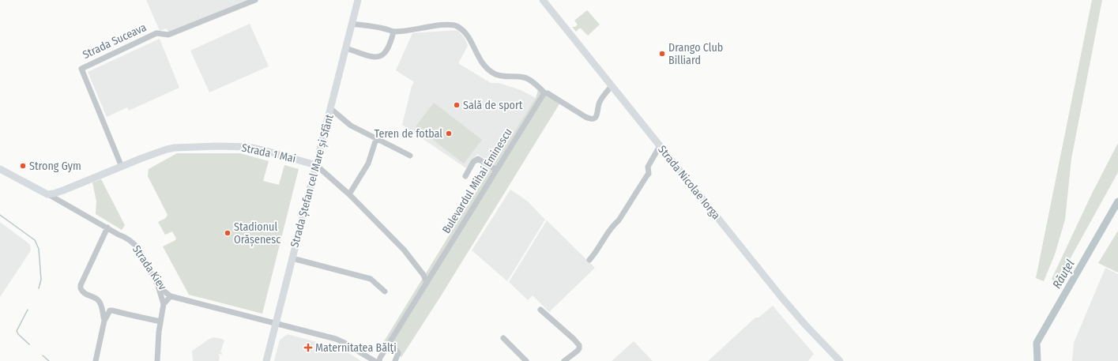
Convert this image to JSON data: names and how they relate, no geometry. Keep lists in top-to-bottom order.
{
  "streets": {
    "main road": [
      "Strada 1 Mai",
      "Strada Ștefan cel Mare și Sfânt",
      "Strada Nicolae Iorga",
      "Strada Kiev"
    ],
    "street": ["Strada Suceava", "Bulevardul Mihai Eminescu"]
  },
  "crossings": [
    ["Strada Suceava", "Strada 1 Mai"],
    ["Strada 1 Mai", "Strada Ștefan cel Mare și Sfânt"],
    ["Strada 1 Mai", "Bulevardul Mihai Eminescu"],
    ["Strada 1 Mai", "Strada Kiev"],
    ["Strada Ștefan cel Mare și Sfânt", "Strada Kiev"]
  ],
  "water": ["Răuțel"],
  "places": {
    "other": [
      "Drango Club Billiard",
      "Sală de sport",
      "Teren de fotbal",
      "Strong Gym",
      "Stadionul Orășenesc"
    ],
    "health": ["Maternitatea Bălţi"]
  }
}
